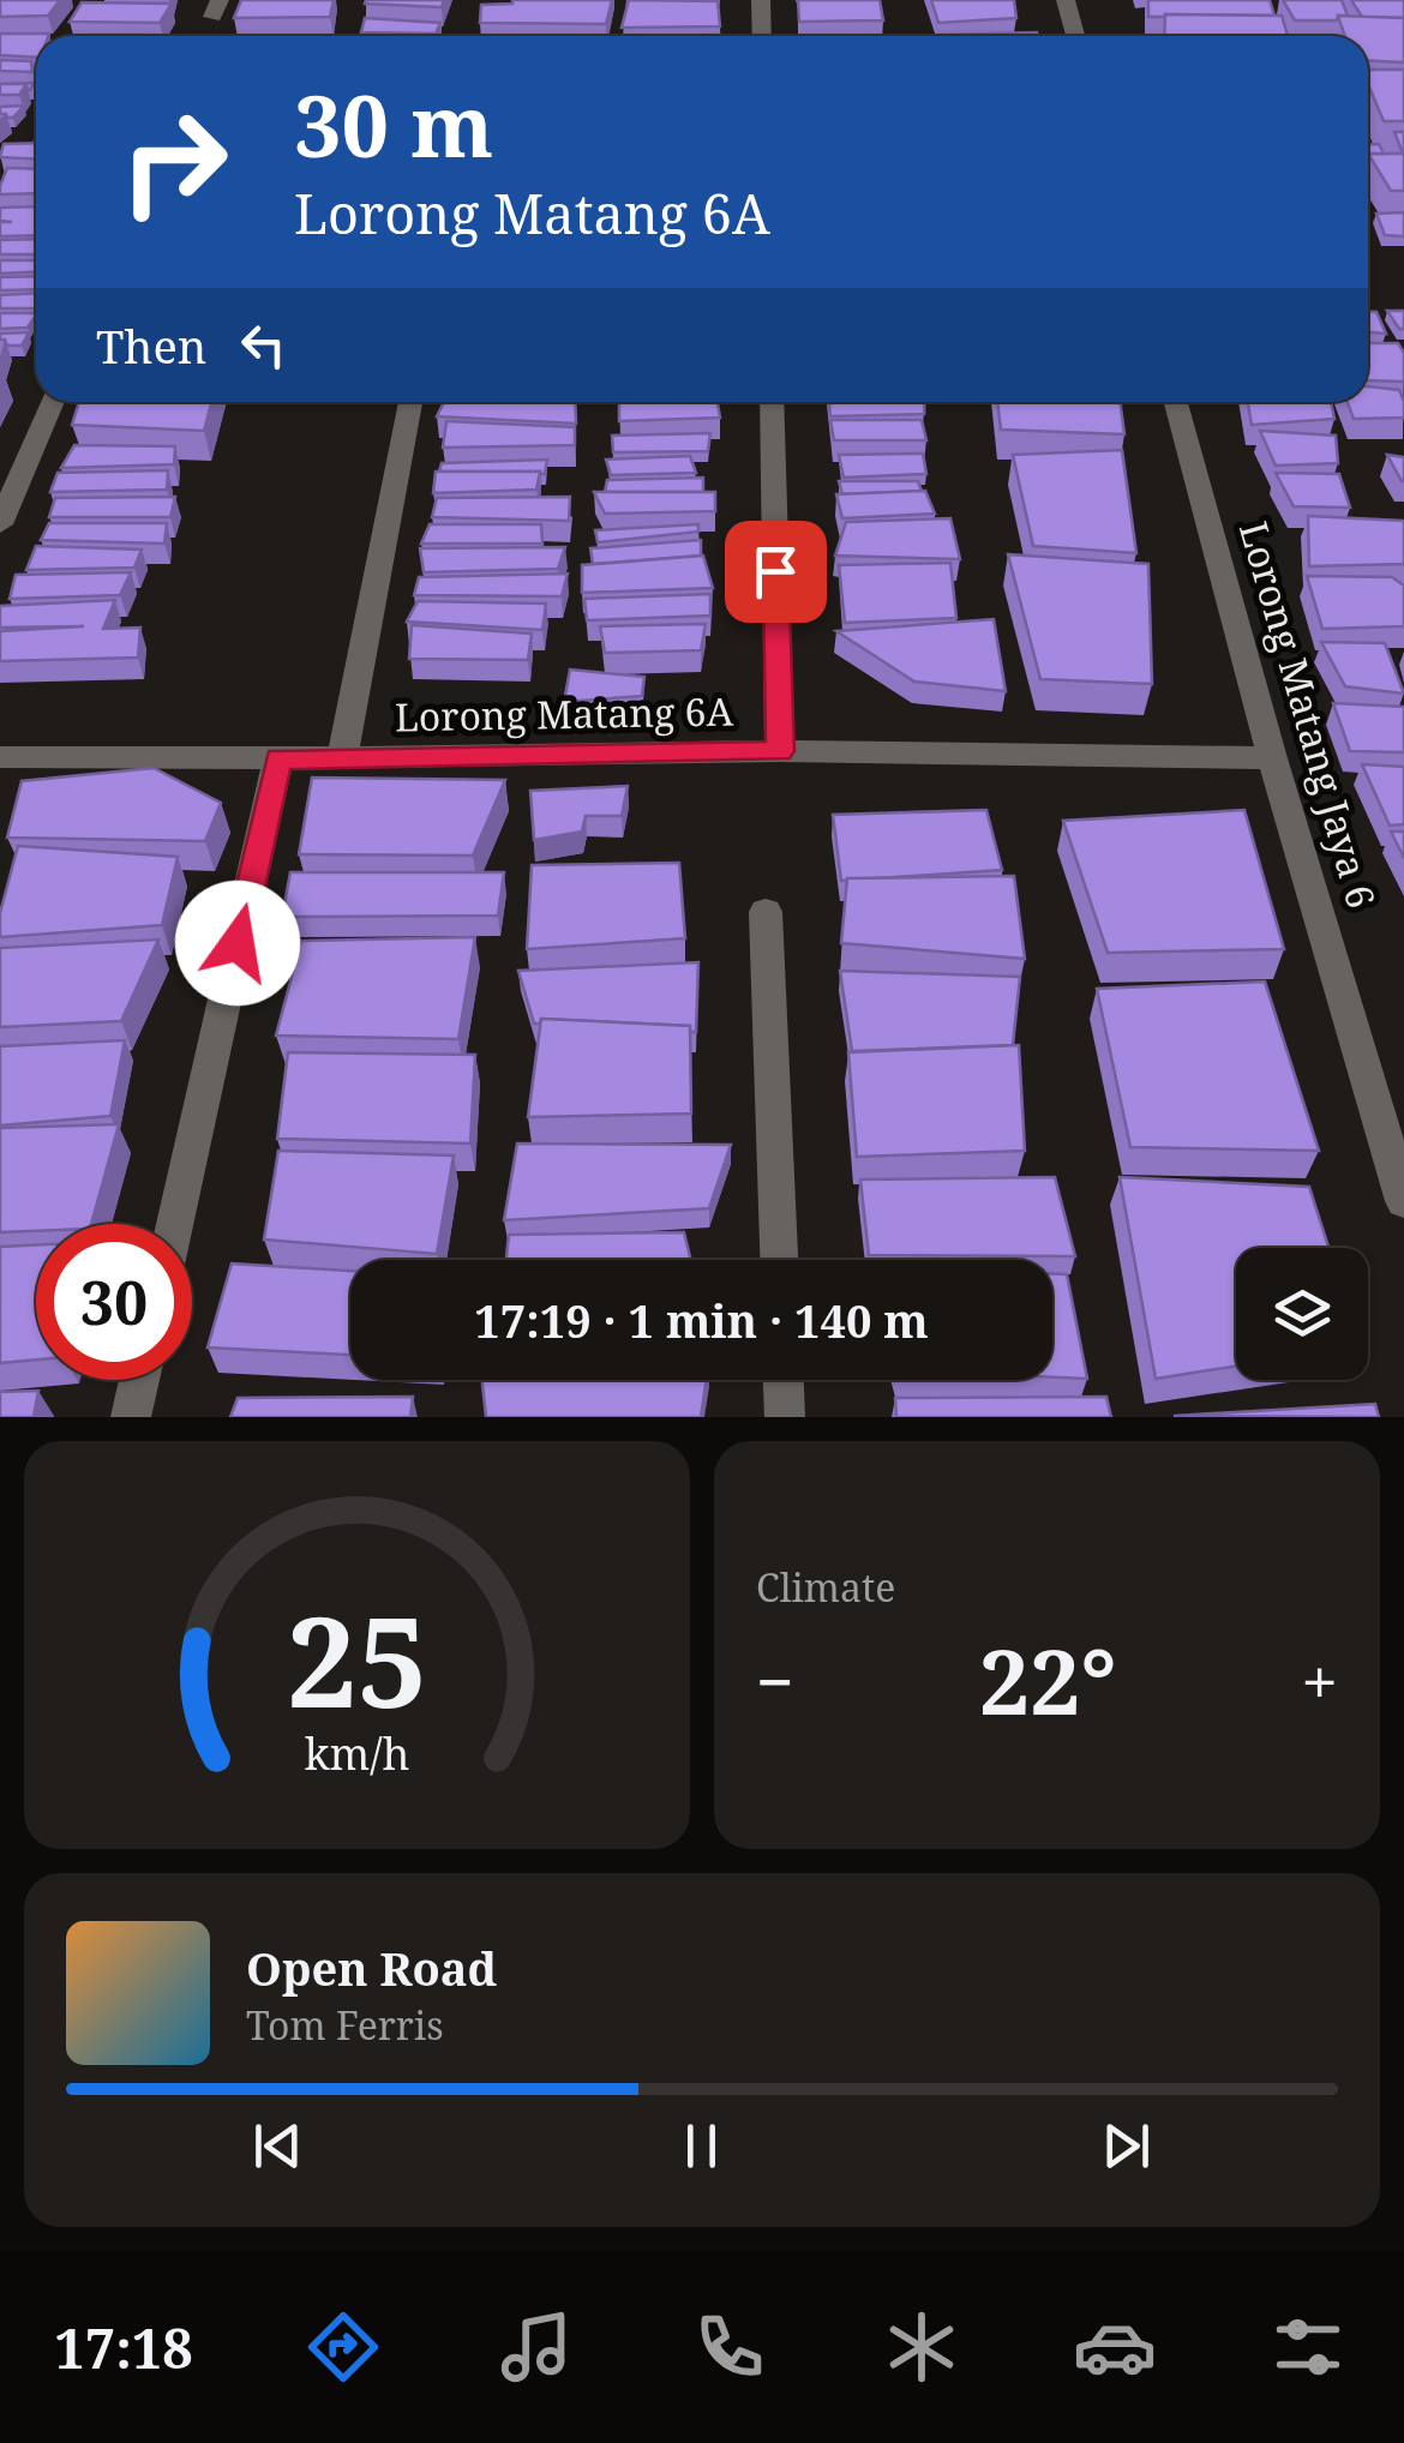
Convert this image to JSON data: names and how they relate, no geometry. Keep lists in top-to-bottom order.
{
  "streets": {
    "street": ["Lorong Matang 6A", "Lorong Matang Jaya 6"]
  },
  "crossings": [
    ["Lorong Matang 6A", "Lorong Matang Jaya 6"]
  ],
  "page": {
    "turn": ["30 m", "Lorong Matang 6A"],
    "then": "Then",
    "limit": "30",
    "trip": "17:19 · 1 min · 140 m",
    "tile": "Climate",
    "heat": ["−", "22°", "+"],
    "song": ["Open Road", "Tom Ferris"],
    "tabs": "17:18",
    "gauge": ["25", "km/h"]
  }
}
